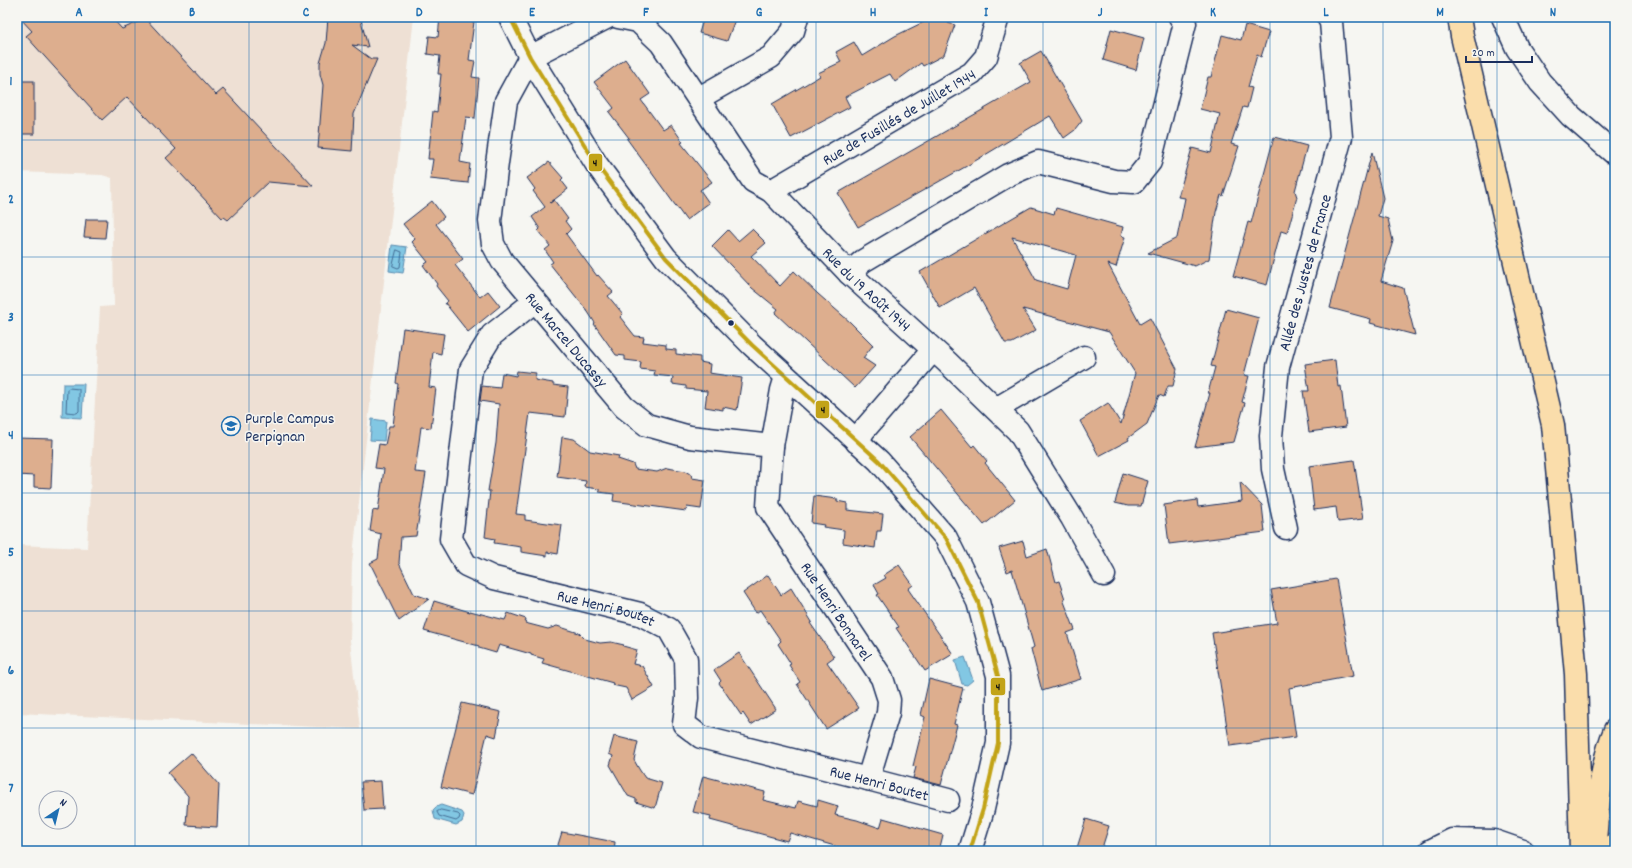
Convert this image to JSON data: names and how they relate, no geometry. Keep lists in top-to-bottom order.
{
  "streets": {
    "street": [
      "Rue de Fusillés de Juillet 1944",
      "Allée des Justes de France",
      "Rue du 19 Août 1944",
      "Rue Marcel Ducassy",
      "Rue Henri Boutet",
      "Rue Henri Bonnarel"
    ]
  },
  "crossings": [
    ["Rue de Fusillés de Juillet 1944", "Rue du 19 Août 1944"],
    ["Rue Marcel Ducassy", "Rue Henri Boutet"],
    ["Rue Marcel Ducassy", "Rue Henri Bonnarel"],
    ["Rue Henri Boutet", "Rue Henri Bonnarel"]
  ],
  "places": {
    "school or university": ["Purple Campus Perpignan"]
  },
  "lines": ["transit line 4"],
  "scale_bar": "20 m",
  "north": "top right",
  "grid": {
    "columns": [
      "A",
      "B",
      "C",
      "D",
      "E",
      "F",
      "G",
      "H",
      "I",
      "J",
      "K",
      "L",
      "M",
      "N"
    ],
    "rows": [
      "1",
      "2",
      "3",
      "4",
      "5",
      "6",
      "7"
    ]
  }
}
